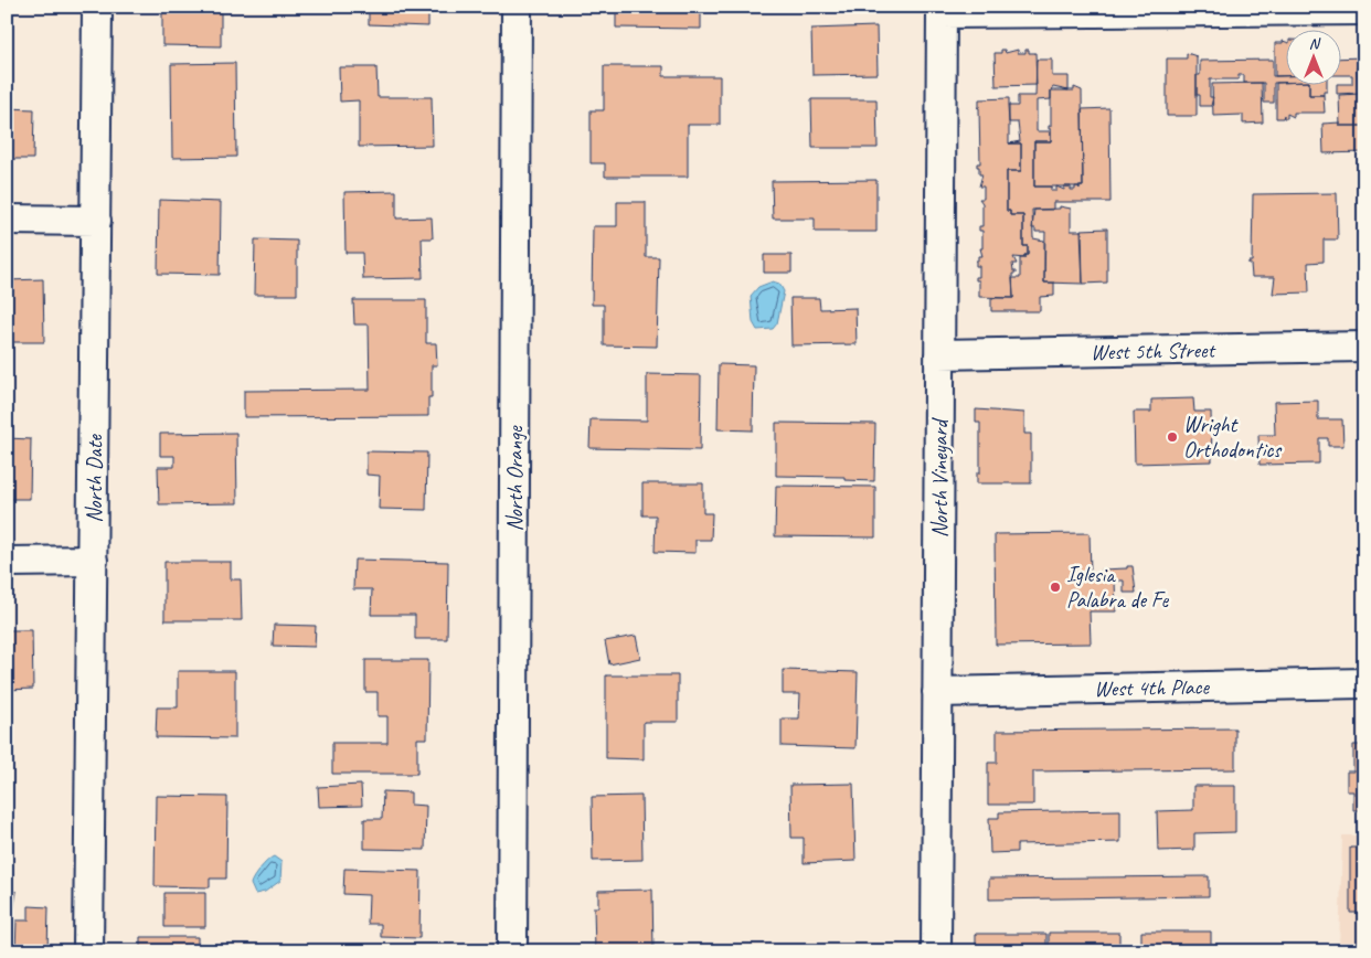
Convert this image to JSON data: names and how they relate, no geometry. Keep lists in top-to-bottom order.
{
  "streets": {
    "street": [
      "West 5th Street",
      "North Date",
      "North Orange",
      "North Vineyard",
      "West 4th Place"
    ]
  },
  "crossings": [
    ["West 5th Street", "North Vineyard"],
    ["North Vineyard", "West 4th Place"]
  ],
  "places": ["Wright Orthodontics", "Iglesia Palabra de Fe"],
  "north": "top"
}
